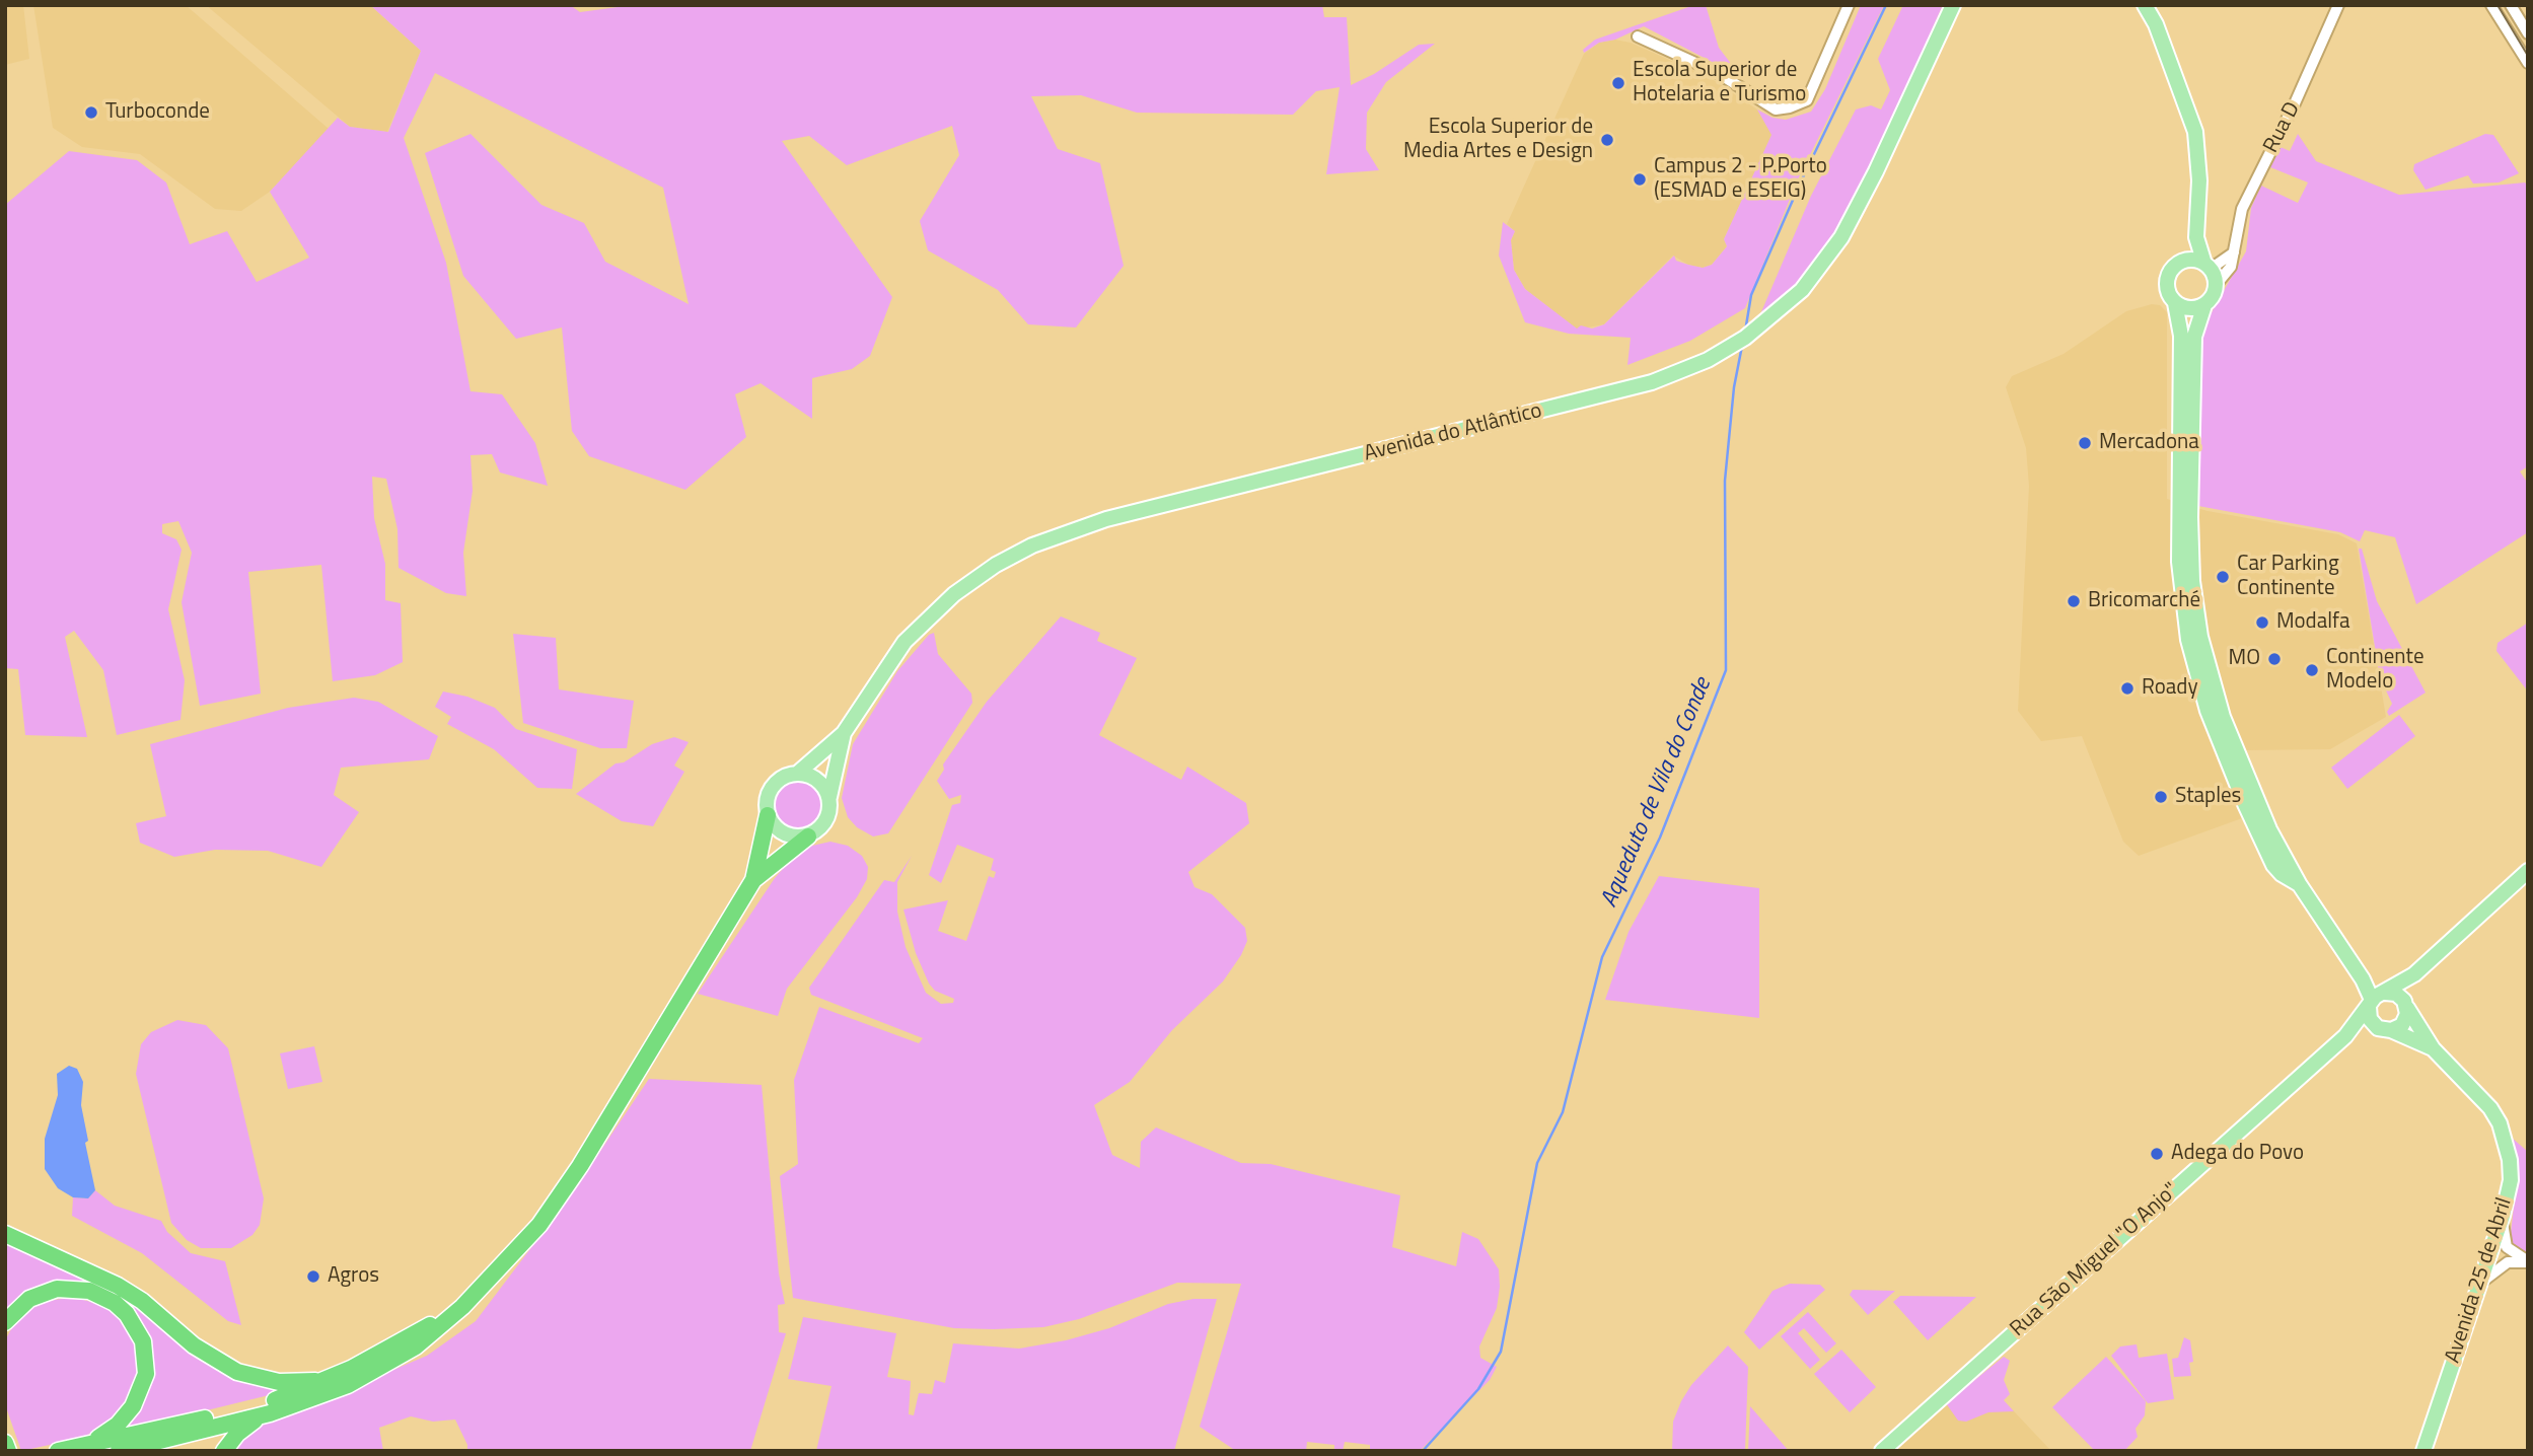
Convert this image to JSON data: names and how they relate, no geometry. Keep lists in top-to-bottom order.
{
  "streets": {
    "main road": ["Avenida do Atlântico", "Rua São Miguel \"O Anjo\"", "Avenida 25 de Abril"],
    "street": ["Rua D"]
  },
  "crossings": [
    ["Rua São Miguel \"O Anjo\"", "Avenida 25 de Abril"]
  ],
  "water": ["Aqueduto de Vila do Conde"],
  "places": [
    "Escola Superior de Hotelaria e Turismo",
    "Turboconde",
    "Escola Superior de Media Artes e Design",
    "Campus 2 - P.Porto (ESMAD e ESEIG)",
    "Mercadona",
    "Car Parking Continente",
    "Bricomarché",
    "Modalfa",
    "MO",
    "Continente Modelo",
    "Roady",
    "Staples",
    "Adega do Povo",
    "Agros"
  ]
}
